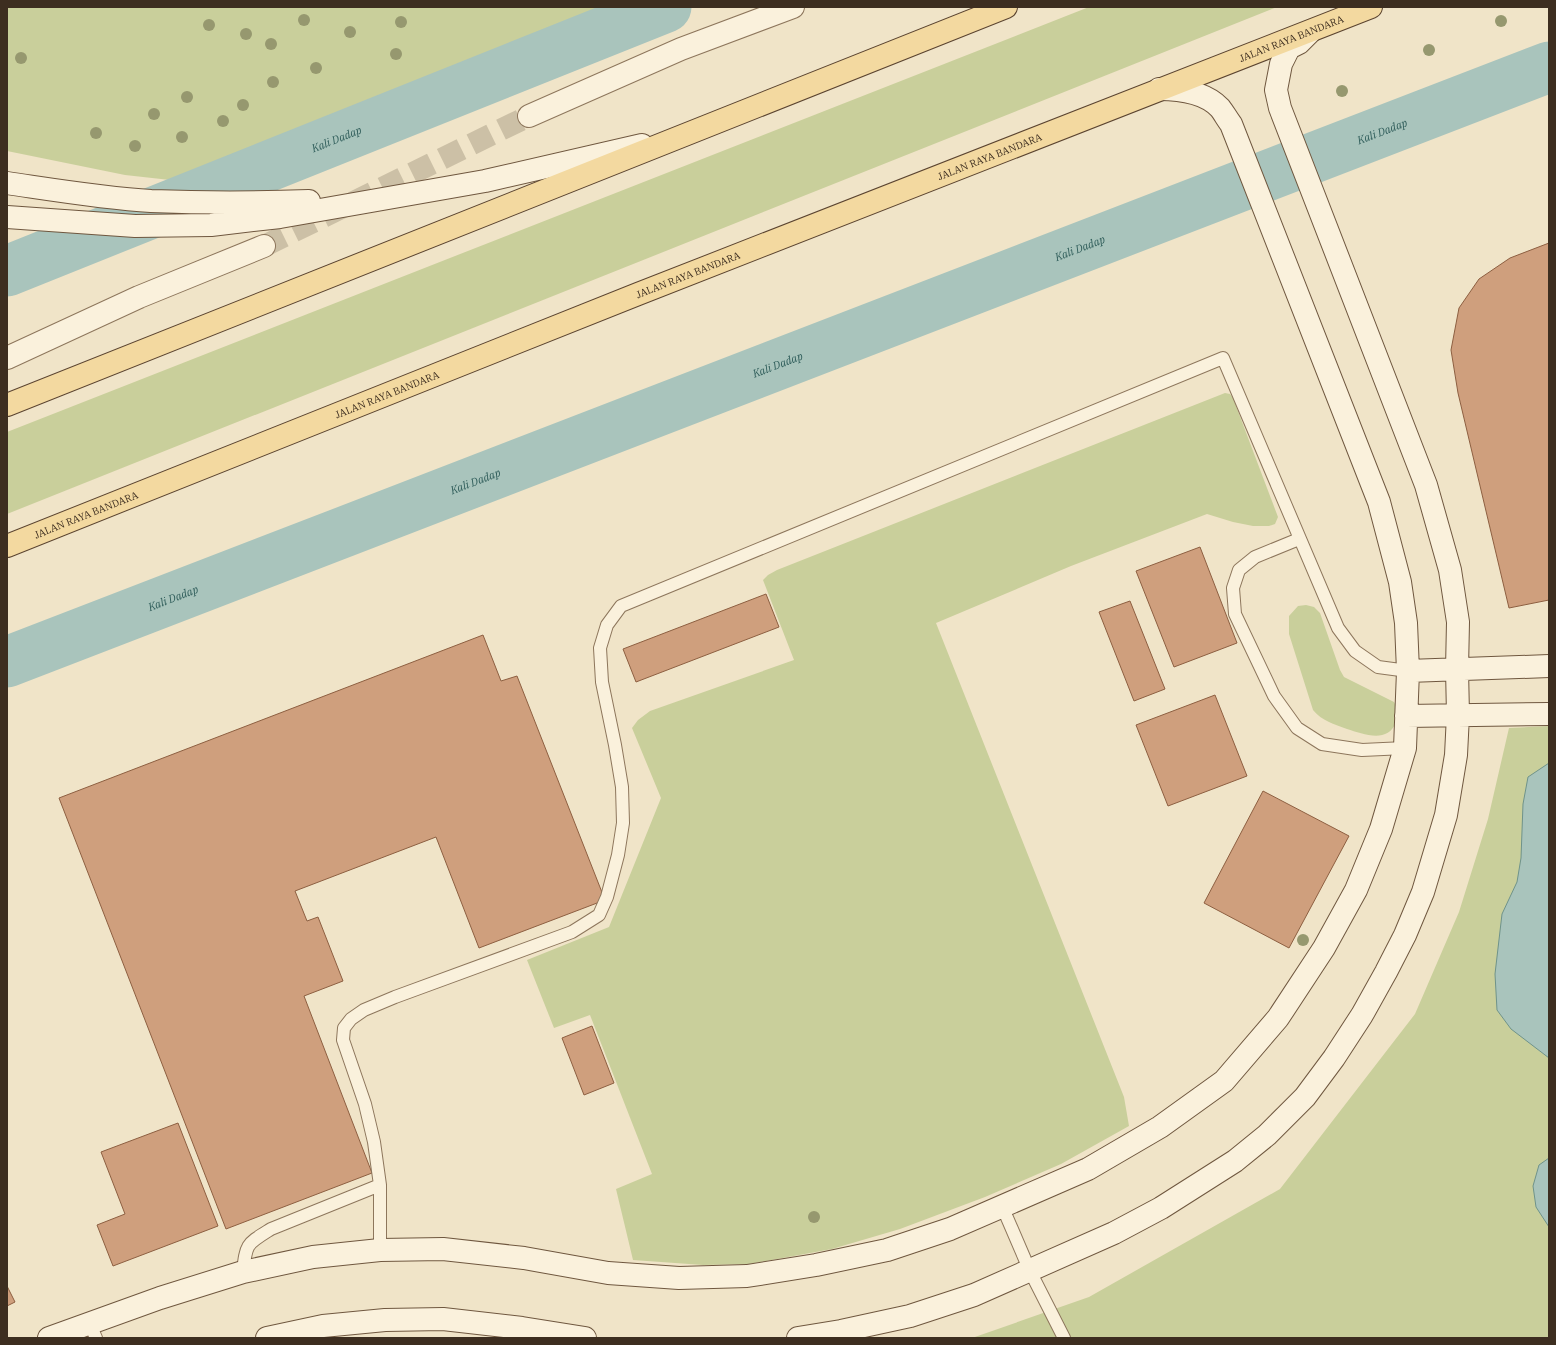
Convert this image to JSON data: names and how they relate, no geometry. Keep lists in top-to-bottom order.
{
  "streets": {
    "main road": ["JALAN RAYA BANDARA"]
  },
  "water": ["Kali Dadap"]
}
